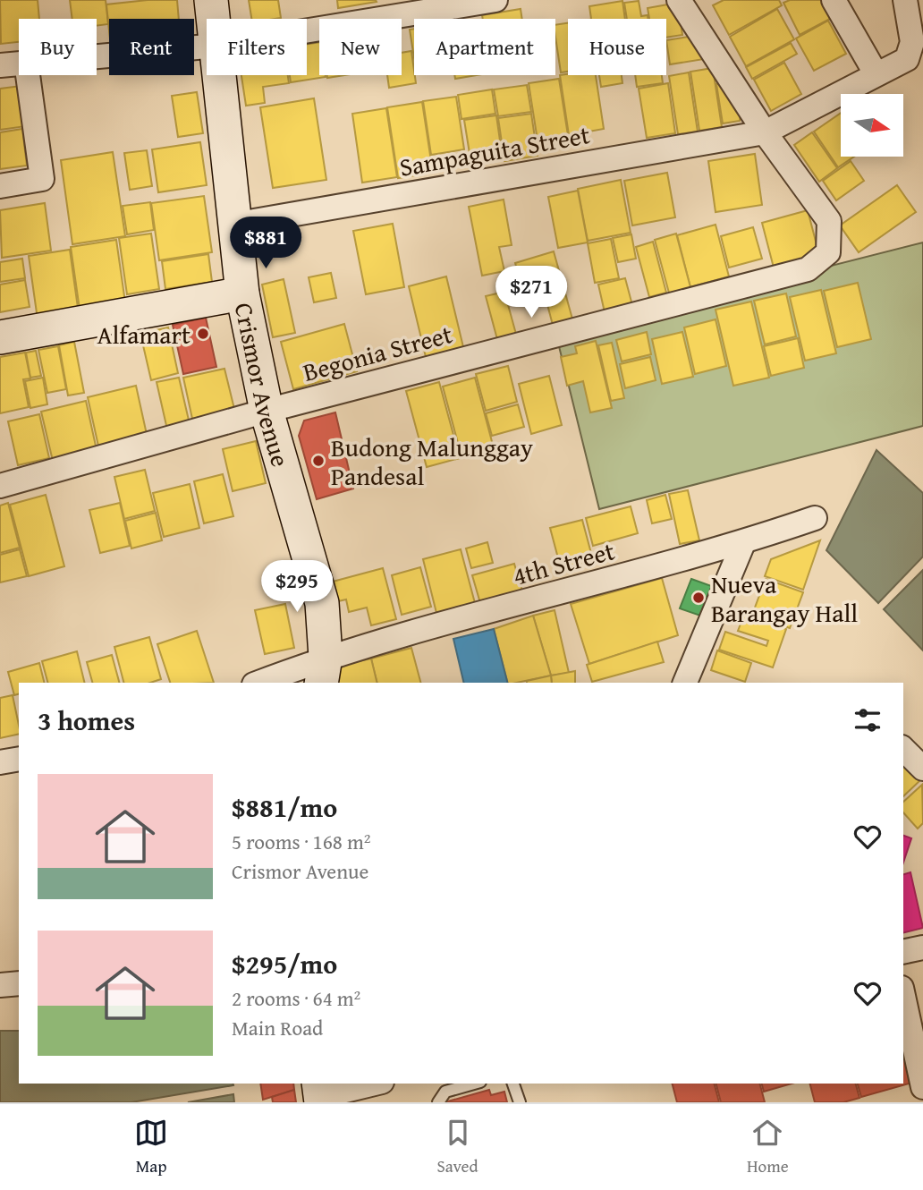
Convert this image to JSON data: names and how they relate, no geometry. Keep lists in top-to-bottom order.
{
  "streets": {
    "street": [
      "Sampaguita Street",
      "Begonia Street",
      "Crismor Avenue",
      "4th Street"
    ]
  },
  "crossings": [
    ["Sampaguita Street", "Begonia Street"],
    ["Sampaguita Street", "Crismor Avenue"],
    ["Begonia Street", "Crismor Avenue"],
    ["Crismor Avenue", "4th Street"]
  ],
  "places": ["Alfamart", "Budong Malunggay Pandesal", "Nueva Barangay Hall"],
  "north": "right",
  "page": {
    "chip": [
      "Buy",
      "Rent",
      "Filters",
      "New",
      "Apartment",
      "House"
    ],
    "price": ["$881", "$271", "$295"],
    "heading": "3 homes",
    "list": [
      {
        "name": "$881/mo",
        "note": "5 rooms · 168 m² · Crismor Avenue"
      },
      {
        "name": "$295/mo",
        "note": "2 rooms · 64 m² · Main Road"
      }
    ],
    "tabs": ["Map", "Saved", "Home"]
  }
}
